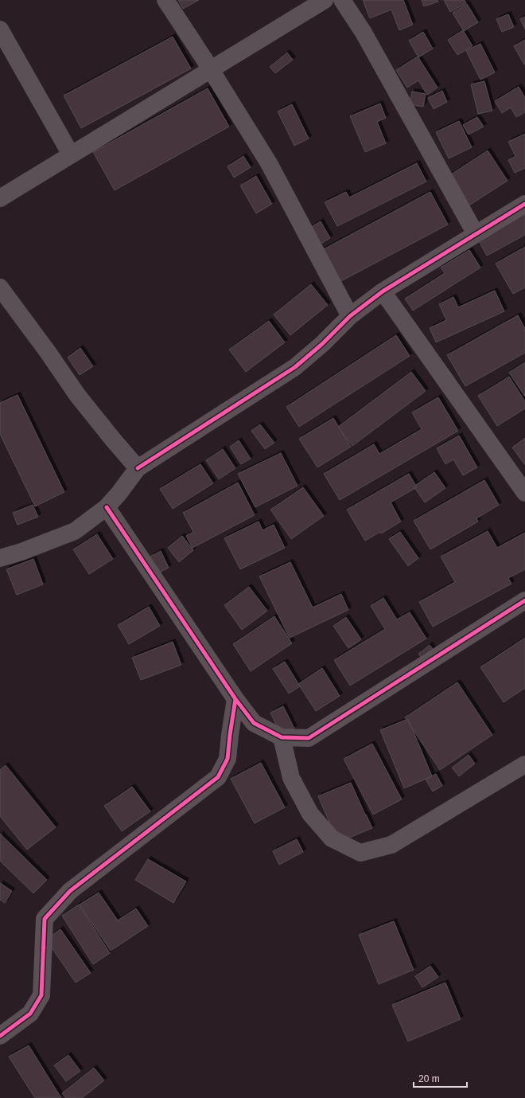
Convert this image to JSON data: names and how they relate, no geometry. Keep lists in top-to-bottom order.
{
  "scale_bar": "20 m"
}
